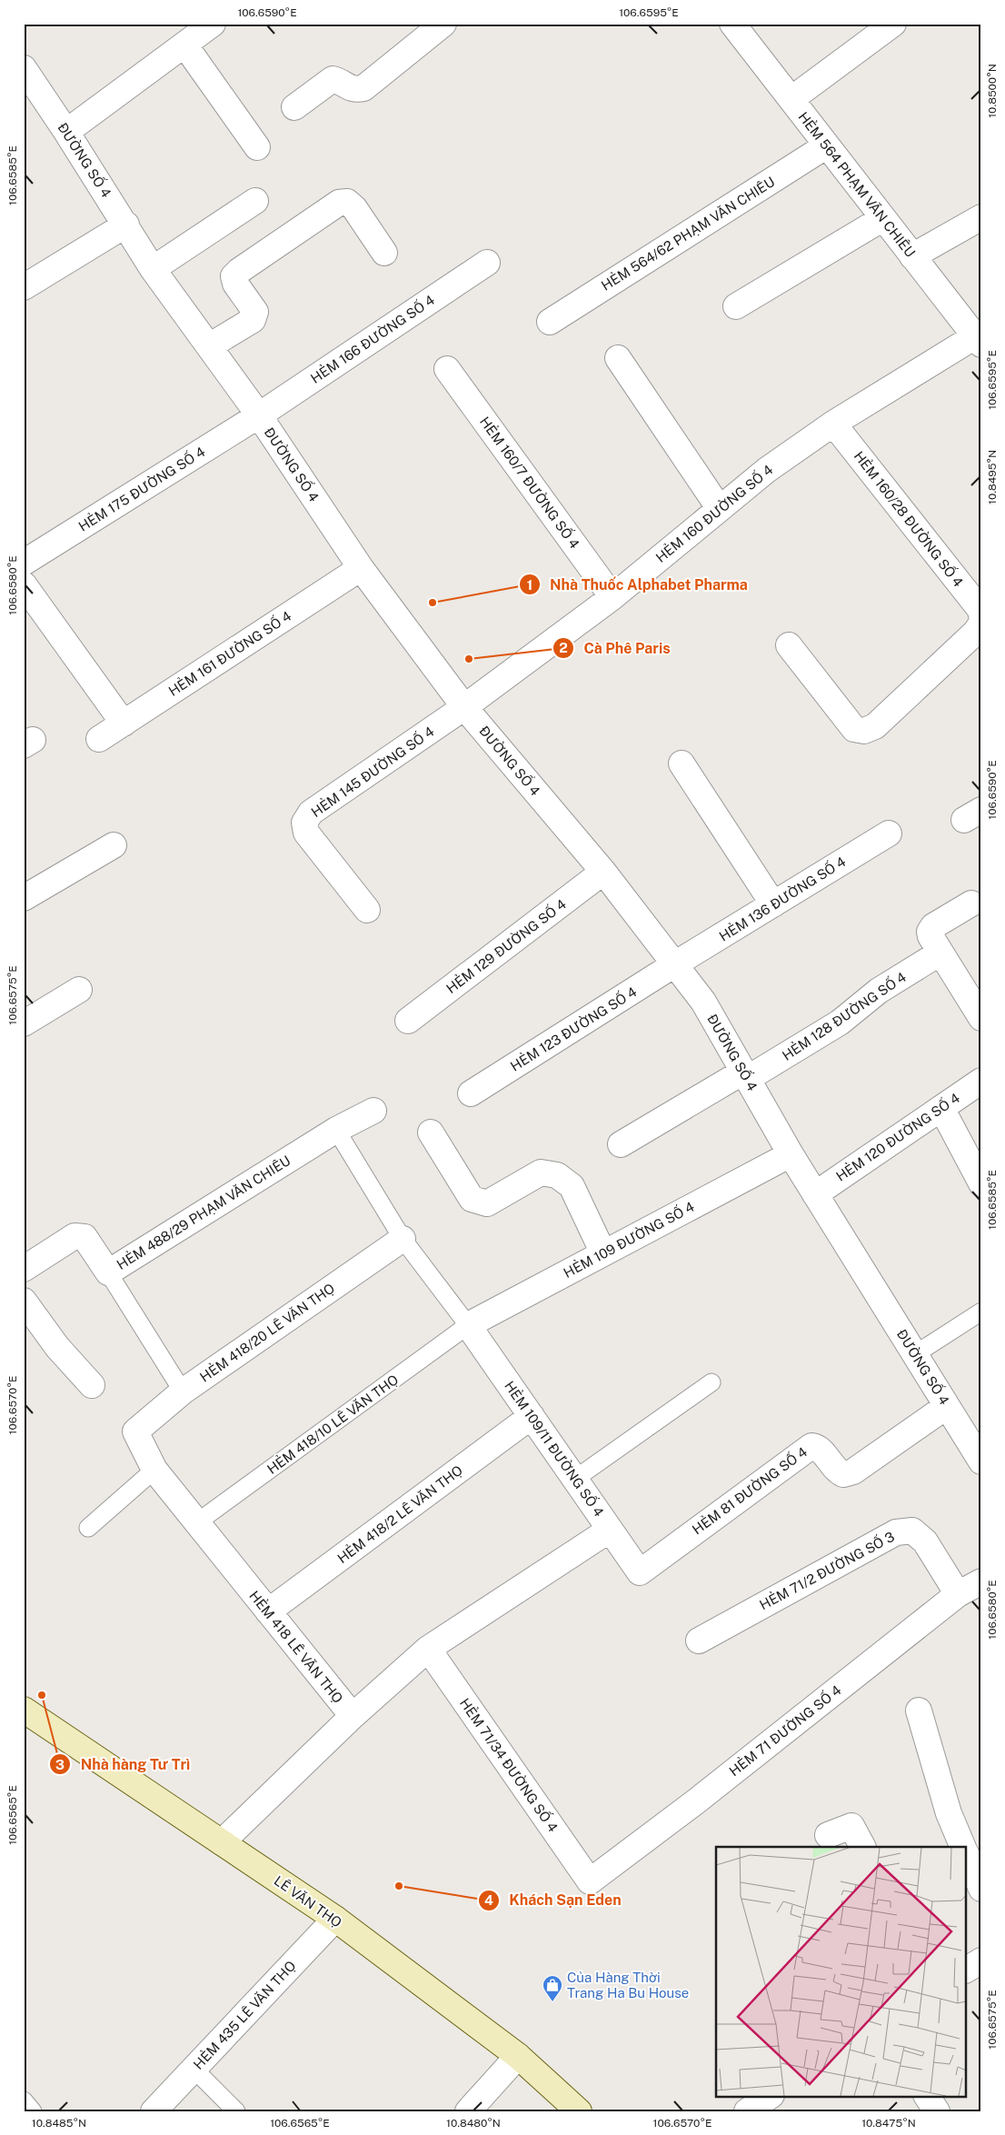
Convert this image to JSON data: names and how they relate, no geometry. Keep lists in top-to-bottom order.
{
  "streets": {
    "main road": ["LÊ VĂN THỌ"],
    "street": [
      "ĐƯỜNG SỐ 4",
      "HẺM 564 PHẠM VĂN CHIÊU",
      "HẺM 564/62 PHẠM VĂN CHIÊU",
      "HẺM 166 ĐƯỜNG SỐ 4",
      "HẺM 160/7 ĐƯỜNG SỐ 4",
      "HẺM 175 ĐƯỜNG SỐ 4",
      "HẺM 160 ĐƯỜNG SỐ 4",
      "HẺM 160/28 ĐƯỜNG SỐ 4",
      "HẺM 161 ĐƯỜNG SỐ 4",
      "HẺM 145 ĐƯỜNG SỐ 4",
      "HẺM 136 ĐƯỜNG SỐ 4",
      "HẺM 129 ĐƯỜNG SỐ 4",
      "HẺM 128 ĐƯỜNG SỐ 4",
      "HẺM 123 ĐƯỜNG SỐ 4",
      "HẺM 120 ĐƯỜNG SỐ 4",
      "HẺM 488/29 PHẠM VĂN CHIÊU",
      "HẺM 109 ĐƯỜNG SỐ 4",
      "HẺM 418/20 LÊ VĂN THỌ",
      "HẺM 109/11 ĐƯỜNG SỐ 4",
      "HẺM 81 ĐƯỜNG SỐ 4",
      "HẺM 418/2 LÊ VĂN THỌ",
      "HẺM 71/2 ĐƯỜNG SỐ 3",
      "HẺM 418 LÊ VĂN THỌ",
      "HẺM 71 ĐƯỜNG SỐ 4",
      "HẺM 71/34 ĐƯỜNG SỐ 4",
      "HẺM 435 LÊ VĂN THỌ"
    ],
    "lane": ["HẺM 418/10 LÊ VĂN THỌ"]
  },
  "crossings": [
    ["ĐƯỜNG SỐ 4", "HẺM 166 ĐƯỜNG SỐ 4"],
    ["ĐƯỜNG SỐ 4", "HẺM 175 ĐƯỜNG SỐ 4"],
    ["ĐƯỜNG SỐ 4", "HẺM 160 ĐƯỜNG SỐ 4"],
    ["ĐƯỜNG SỐ 4", "HẺM 161 ĐƯỜNG SỐ 4"],
    ["ĐƯỜNG SỐ 4", "HẺM 145 ĐƯỜNG SỐ 4"],
    ["ĐƯỜNG SỐ 4", "HẺM 136 ĐƯỜNG SỐ 4"],
    ["ĐƯỜNG SỐ 4", "HẺM 129 ĐƯỜNG SỐ 4"],
    ["ĐƯỜNG SỐ 4", "HẺM 128 ĐƯỜNG SỐ 4"],
    ["ĐƯỜNG SỐ 4", "HẺM 123 ĐƯỜNG SỐ 4"],
    ["ĐƯỜNG SỐ 4", "HẺM 120 ĐƯỜNG SỐ 4"],
    ["ĐƯỜNG SỐ 4", "HẺM 109 ĐƯỜNG SỐ 4"],
    ["ĐƯỜNG SỐ 4", "HẺM 81 ĐƯỜNG SỐ 4"],
    ["HẺM 564 PHẠM VĂN CHIÊU", "HẺM 564/62 PHẠM VĂN CHIÊU"],
    ["HẺM 564 PHẠM VĂN CHIÊU", "HẺM 160 ĐƯỜNG SỐ 4"],
    ["HẺM 166 ĐƯỜNG SỐ 4", "HẺM 175 ĐƯỜNG SỐ 4"],
    ["HẺM 160/7 ĐƯỜNG SỐ 4", "HẺM 160 ĐƯỜNG SỐ 4"],
    ["HẺM 160 ĐƯỜNG SỐ 4", "HẺM 160/28 ĐƯỜNG SỐ 4"],
    ["HẺM 160 ĐƯỜNG SỐ 4", "HẺM 145 ĐƯỜNG SỐ 4"],
    ["HẺM 136 ĐƯỜNG SỐ 4", "HẺM 123 ĐƯỜNG SỐ 4"],
    ["HẺM 109 ĐƯỜNG SỐ 4", "HẺM 418/10 LÊ VĂN THỌ"],
    ["HẺM 109 ĐƯỜNG SỐ 4", "HẺM 109/11 ĐƯỜNG SỐ 4"],
    ["HẺM 418/20 LÊ VĂN THỌ", "HẺM 418 LÊ VĂN THỌ"],
    ["HẺM 418/10 LÊ VĂN THỌ", "HẺM 109/11 ĐƯỜNG SỐ 4"],
    ["HẺM 418/10 LÊ VĂN THỌ", "HẺM 418 LÊ VĂN THỌ"],
    ["HẺM 109/11 ĐƯỜNG SỐ 4", "HẺM 81 ĐƯỜNG SỐ 4"],
    ["HẺM 109/11 ĐƯỜNG SỐ 4", "HẺM 418/2 LÊ VĂN THỌ"],
    ["HẺM 418/2 LÊ VĂN THỌ", "HẺM 418 LÊ VĂN THỌ"],
    ["HẺM 71/2 ĐƯỜNG SỐ 3", "HẺM 71 ĐƯỜNG SỐ 4"],
    ["HẺM 418 LÊ VĂN THỌ", "LÊ VĂN THỌ"],
    ["HẺM 71 ĐƯỜNG SỐ 4", "HẺM 71/34 ĐƯỜNG SỐ 4"],
    ["LÊ VĂN THỌ", "HẺM 435 LÊ VĂN THỌ"]
  ],
  "places": {
    "other": [
      "Nhà Thuốc Alphabet Pharma",
      "Cà Phê Paris",
      "Nhà hàng Tư Trì",
      "Khách Sạn Eden"
    ],
    "shop": ["Của Hàng Thời Trang Ha Bu House"]
  },
  "coordinates": [
    "106.6590°E",
    "106.6595°E",
    "10.8500°N",
    "106.6585°E",
    "10.8495°N",
    "106.6580°E",
    "106.6575°E",
    "106.6570°E",
    "106.6565°E",
    "10.8485°N",
    "10.8480°N",
    "10.8475°N"
  ]
}
